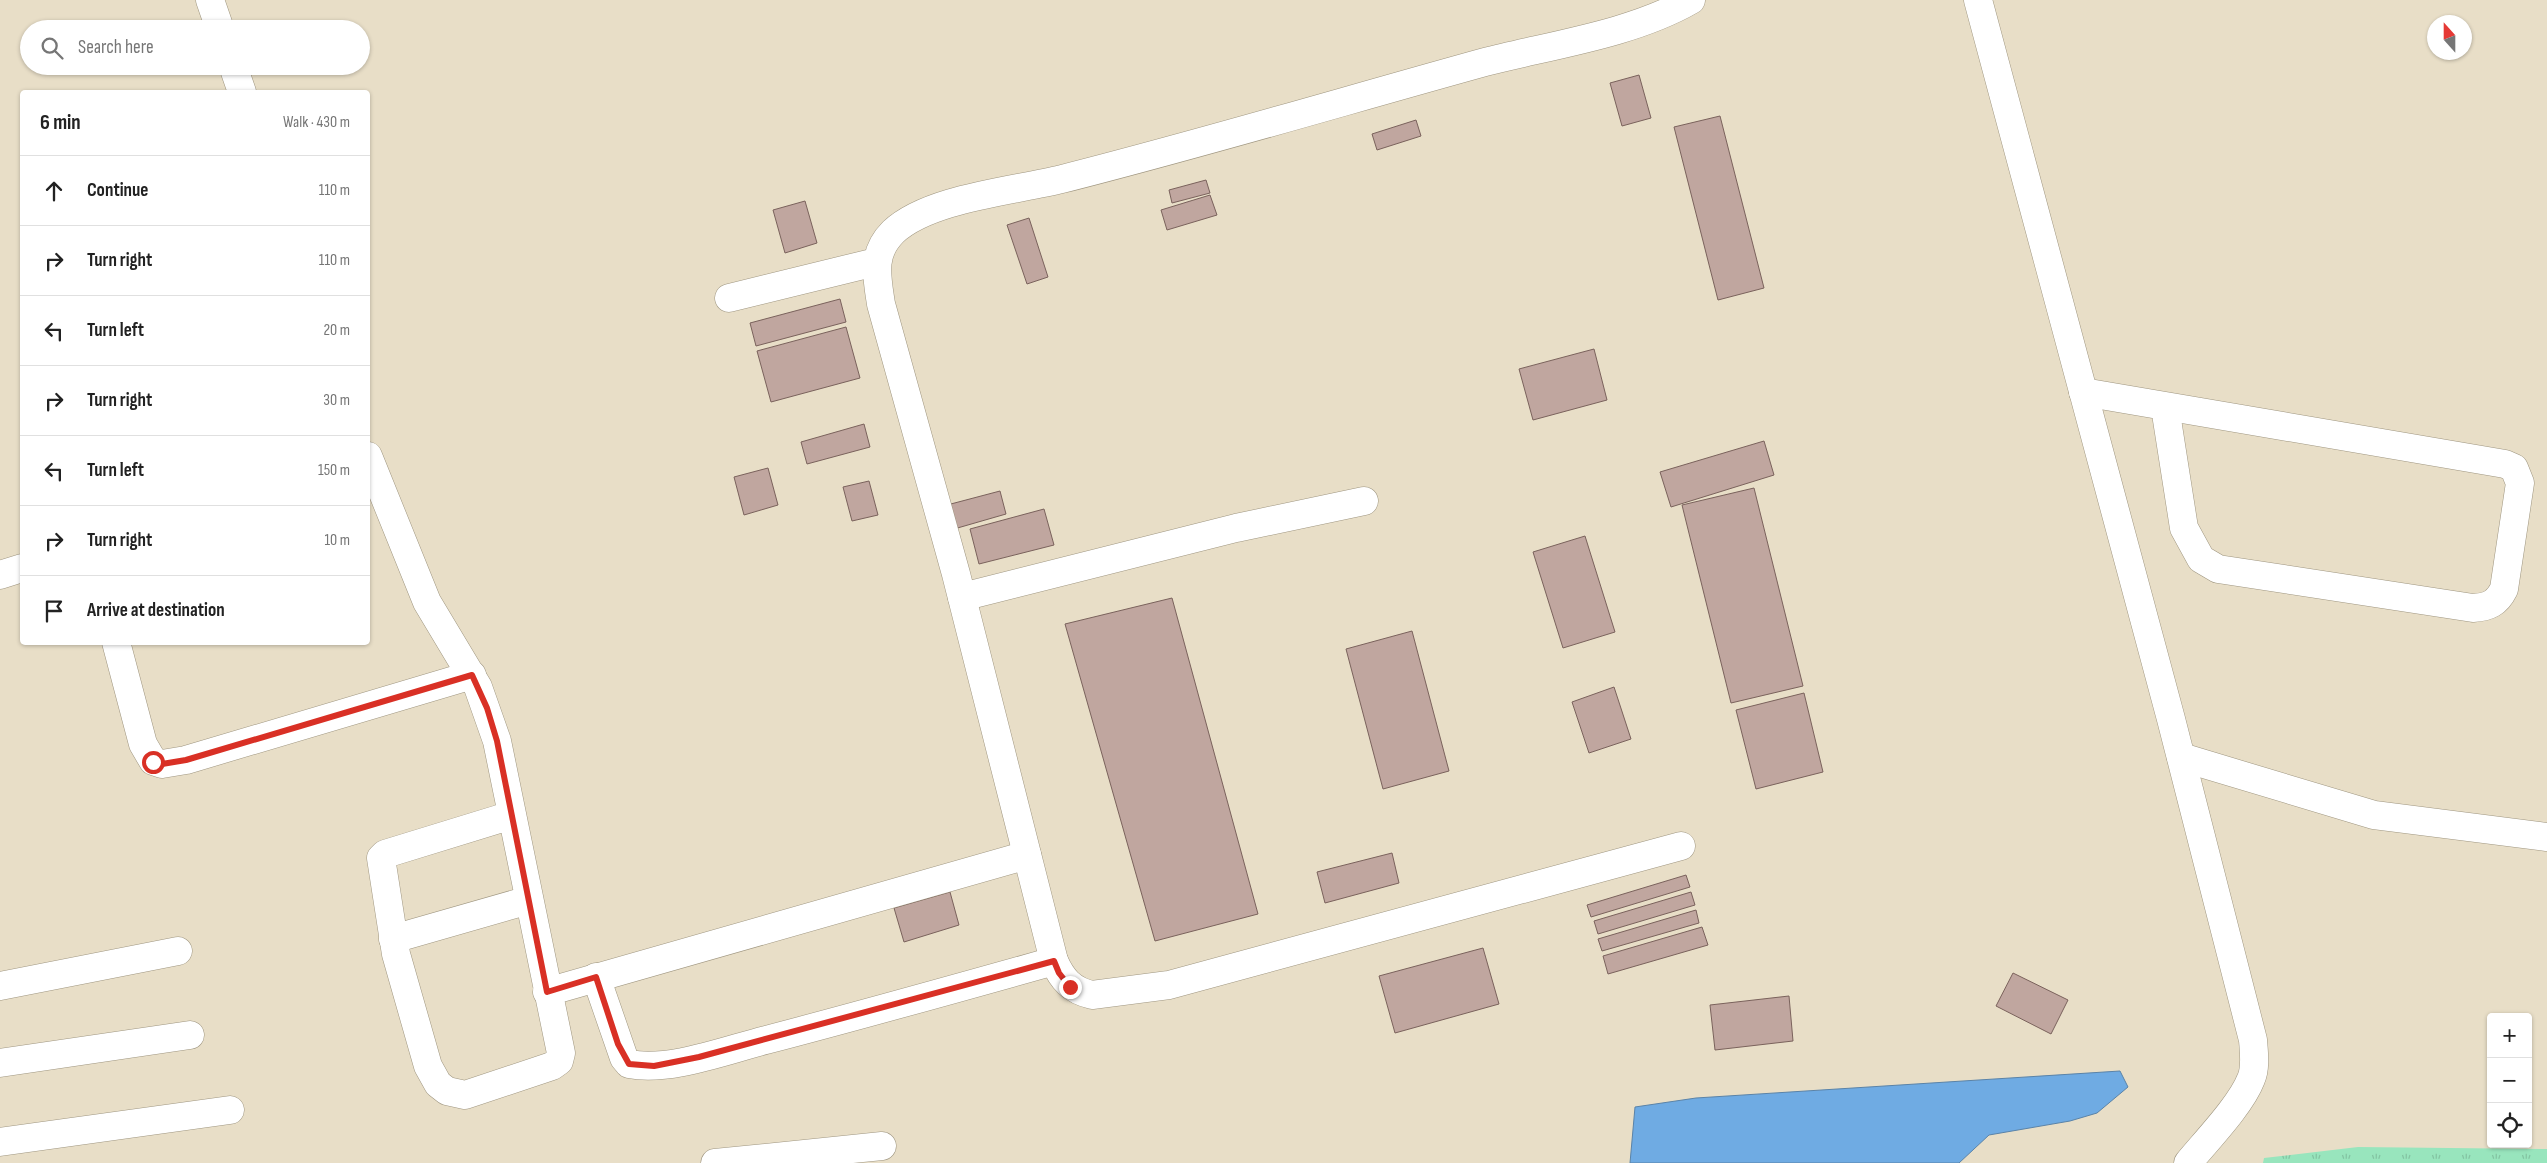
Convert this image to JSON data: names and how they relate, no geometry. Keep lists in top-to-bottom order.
{
  "north": "top",
  "page": {
    "search": "Search here",
    "heading": ["6 min", "Walk · 430 m"],
    "list": [
      ["Continue", "110 m"],
      ["Turn right", "110 m"],
      ["Turn left", "20 m"],
      ["Turn right", "30 m"],
      ["Turn left", "150 m"],
      ["Turn right", "10 m"],
      "Arrive at destination"
    ],
    "map_buttons": ["+", "−"]
  }
}
